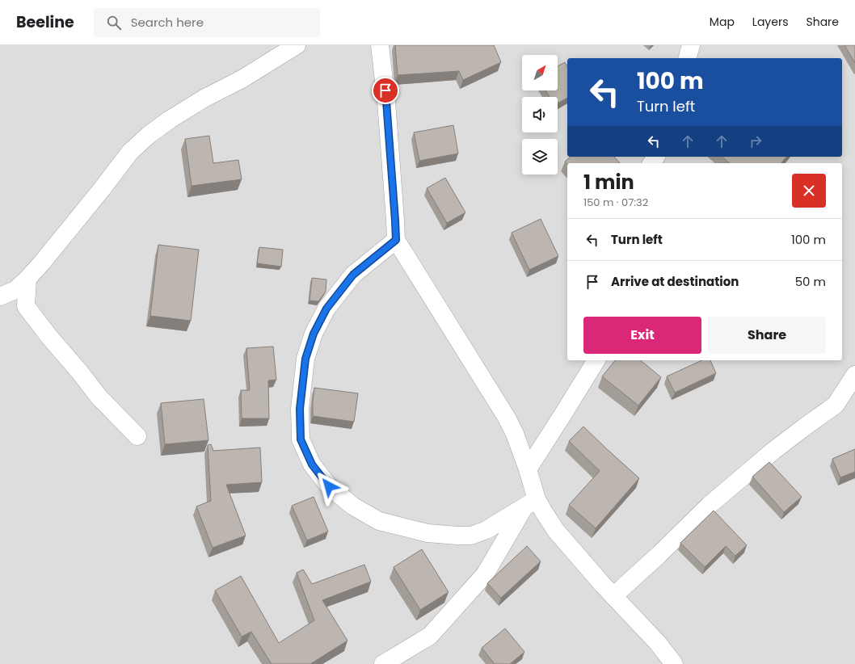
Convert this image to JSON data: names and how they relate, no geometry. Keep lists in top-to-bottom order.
{
  "north": "top right",
  "page": {
    "header": "Beeline",
    "search": "Search here",
    "nav": ["Map", "Layers", "Share"],
    "turn": ["100 m", "Turn left"],
    "heading": ["1 min", "150 m · 07:32"],
    "list": [
      {
        "name": "Turn left",
        "value": "100 m"
      },
      {
        "name": "Arrive at destination",
        "value": "50 m"
      }
    ],
    "buttons": ["Exit", "Share"]
  }
}
